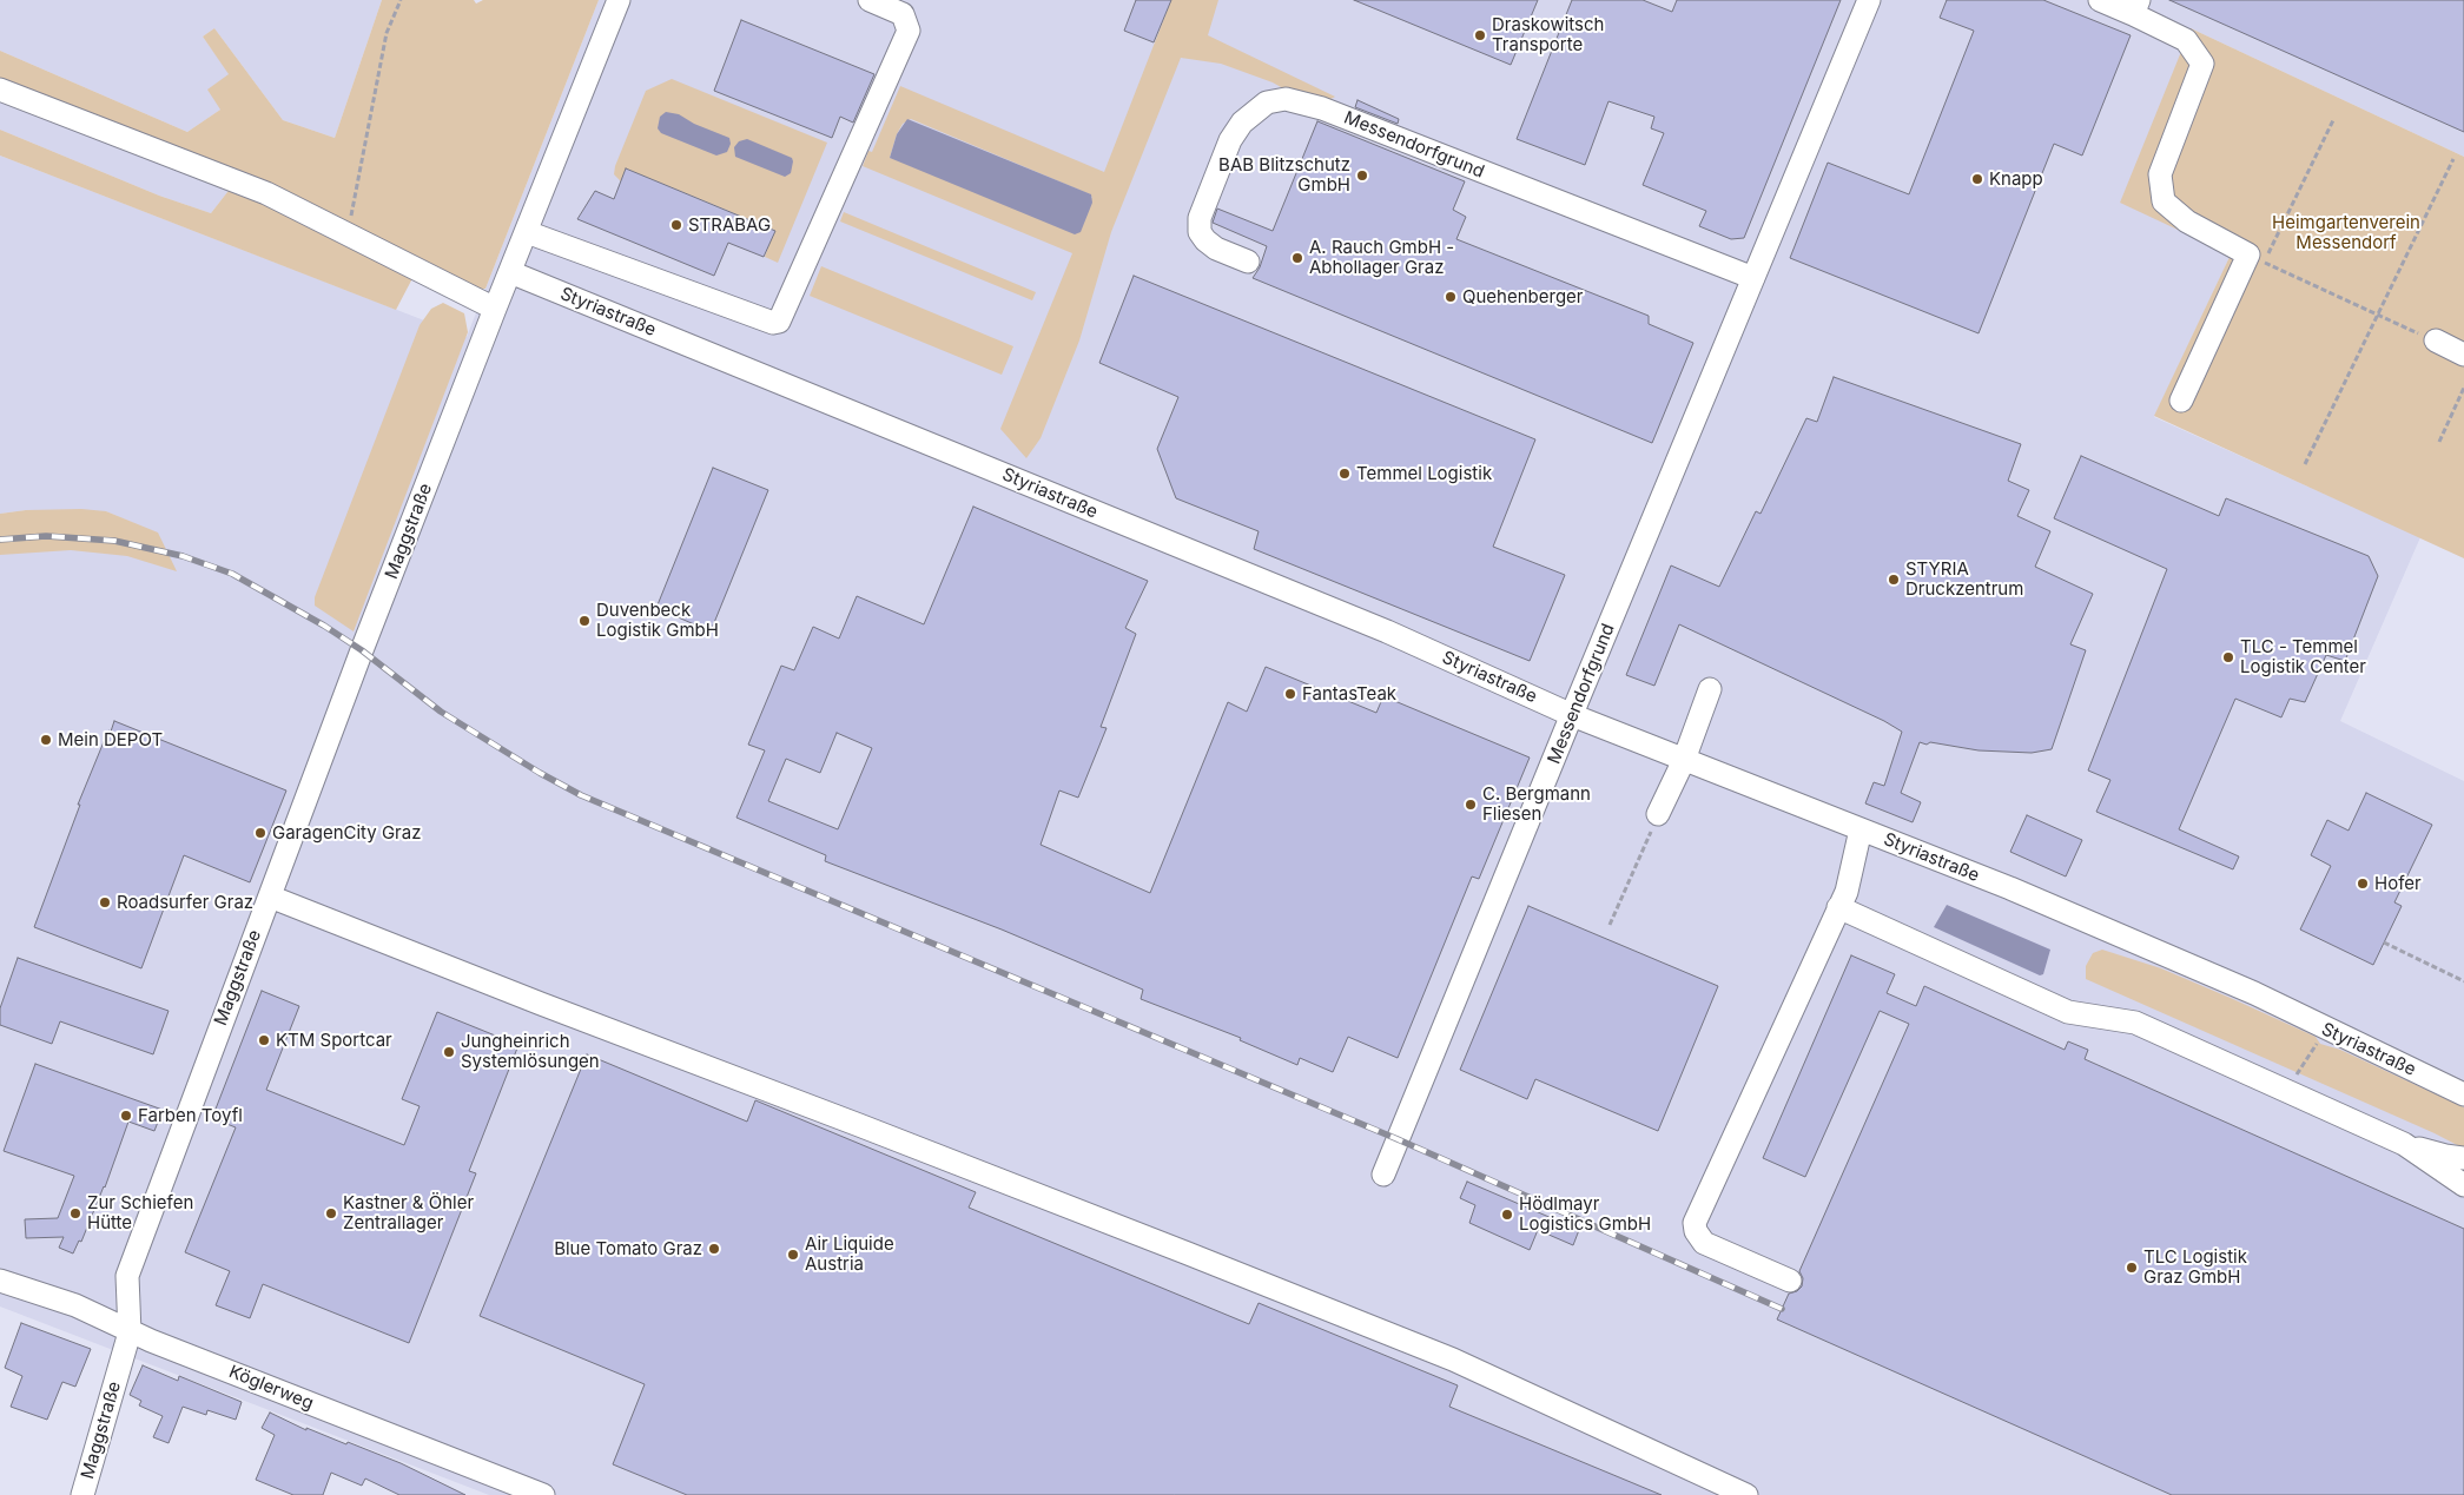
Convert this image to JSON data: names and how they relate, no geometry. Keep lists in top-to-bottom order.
{
  "streets": {
    "street": [
      "Messendorfgrund",
      "Styriastraße",
      "Maggstraße",
      "Köglerweg"
    ]
  },
  "crossings": [
    ["Messendorfgrund", "Styriastraße"],
    ["Styriastraße", "Maggstraße"],
    ["Maggstraße", "Köglerweg"]
  ],
  "parks": ["Heimgartenverein Messendorf"],
  "places": [
    "Draskowitsch Transporte",
    "BAB Blitzschutz GmbH",
    "Knapp",
    "STRABAG",
    "A. Rauch GmbH - Abhollager Graz",
    "Quehenberger",
    "Temmel Logistik",
    "STYRIA Druckzentrum",
    "Duvenbeck Logistik GmbH",
    "TLC - Temmel Logistik Center",
    "FantasTeak",
    "Mein DEPOT",
    "C. Bergmann Fliesen",
    "GaragenCity Graz",
    "Hofer",
    "Roadsurfer Graz",
    "KTM Sportcar",
    "Jungheinrich Systemlösungen",
    "Farben Toyfl",
    "Zur Schiefen Hütte",
    "Kastner & Öhler Zentrallager",
    "Hödlmayr Logistics GmbH",
    "Blue Tomato Graz",
    "Air Liquide Austria",
    "TLC Logistik Graz GmbH"
  ]
}
